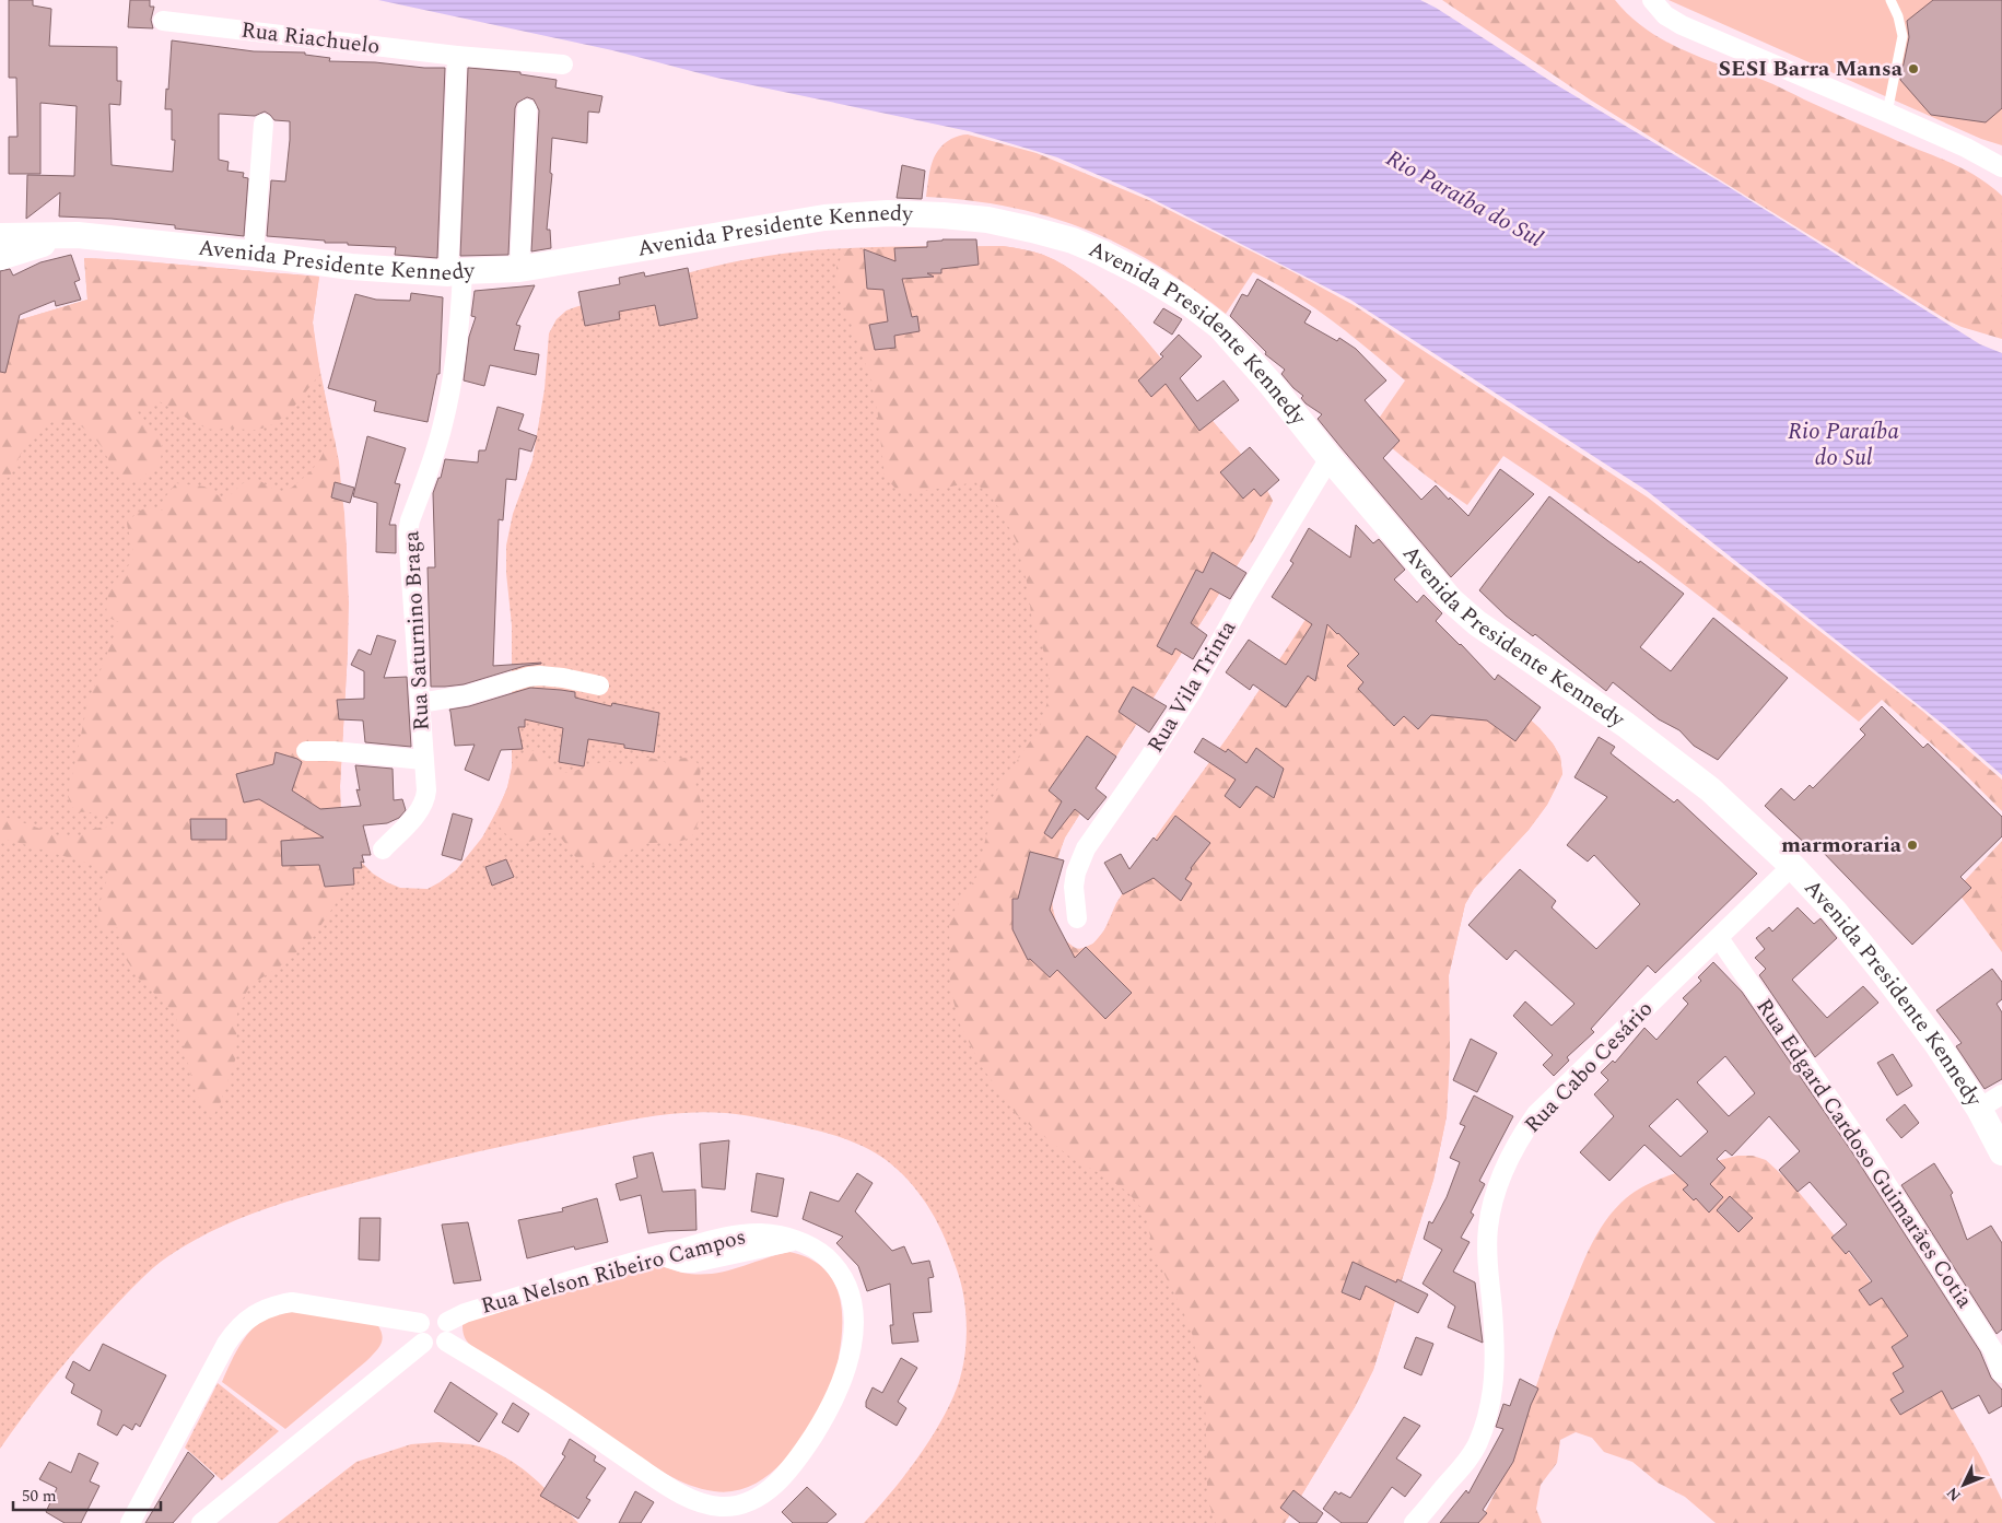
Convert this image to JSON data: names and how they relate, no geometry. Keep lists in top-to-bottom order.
{
  "streets": {
    "main road": ["Avenida Presidente Kennedy"],
    "street": [
      "Rua Riachuelo",
      "Rua Saturnino Braga",
      "Rua Vila Trinta",
      "Rua Cabo Cesário",
      "Rua Edgard Cardoso Guimarães Cotia",
      "Rua Nelson Ribeiro Campos"
    ]
  },
  "crossings": [
    ["Avenida Presidente Kennedy", "Rua Saturnino Braga"],
    ["Avenida Presidente Kennedy", "Rua Vila Trinta"],
    ["Avenida Presidente Kennedy", "Rua Cabo Cesário"],
    ["Rua Cabo Cesário", "Rua Edgard Cardoso Guimarães Cotia"]
  ],
  "water": ["Rio Paraíba do Sul"],
  "places": ["SESI Barra Mansa", "marmoraria"],
  "scale_bar": "50 m",
  "north": "bottom left"
}
